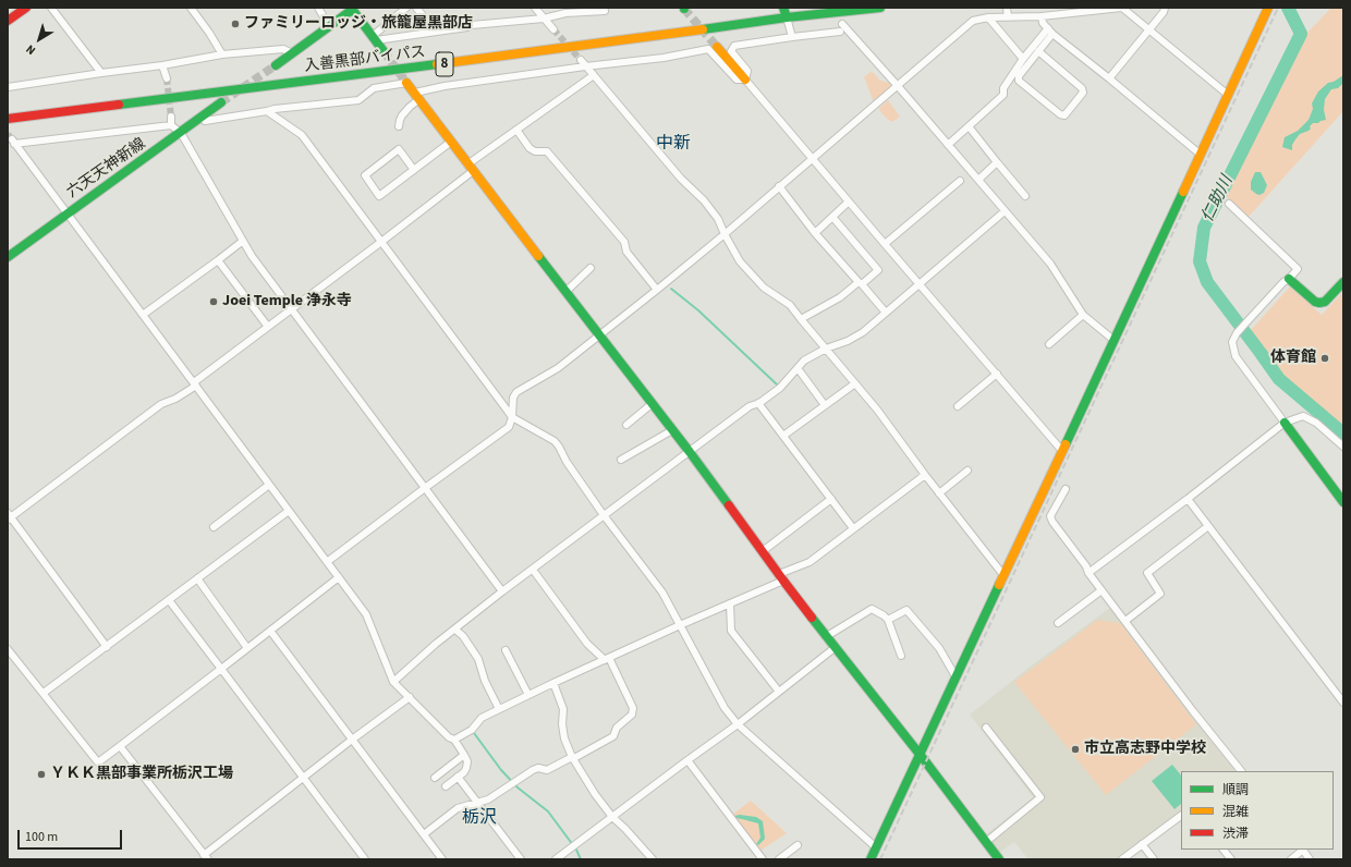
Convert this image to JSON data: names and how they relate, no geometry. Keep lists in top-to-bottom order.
{
  "streets": {
    "main road": ["入善黒部バイパス", "8", "六天天神新線"]
  },
  "districts": ["中新", "栃沢"],
  "water": ["仁助川"],
  "places": [
    "ファミリーロッジ・旅籠屋黒部店",
    "Joei Temple 浄永寺",
    "体育館",
    "市立高志野中学校",
    "ＹＫＫ黒部事業所栃沢工場"
  ],
  "legend": ["順調", "混雑", "渋滞"],
  "scale_bar": "100 m",
  "north": "bottom left"
}
